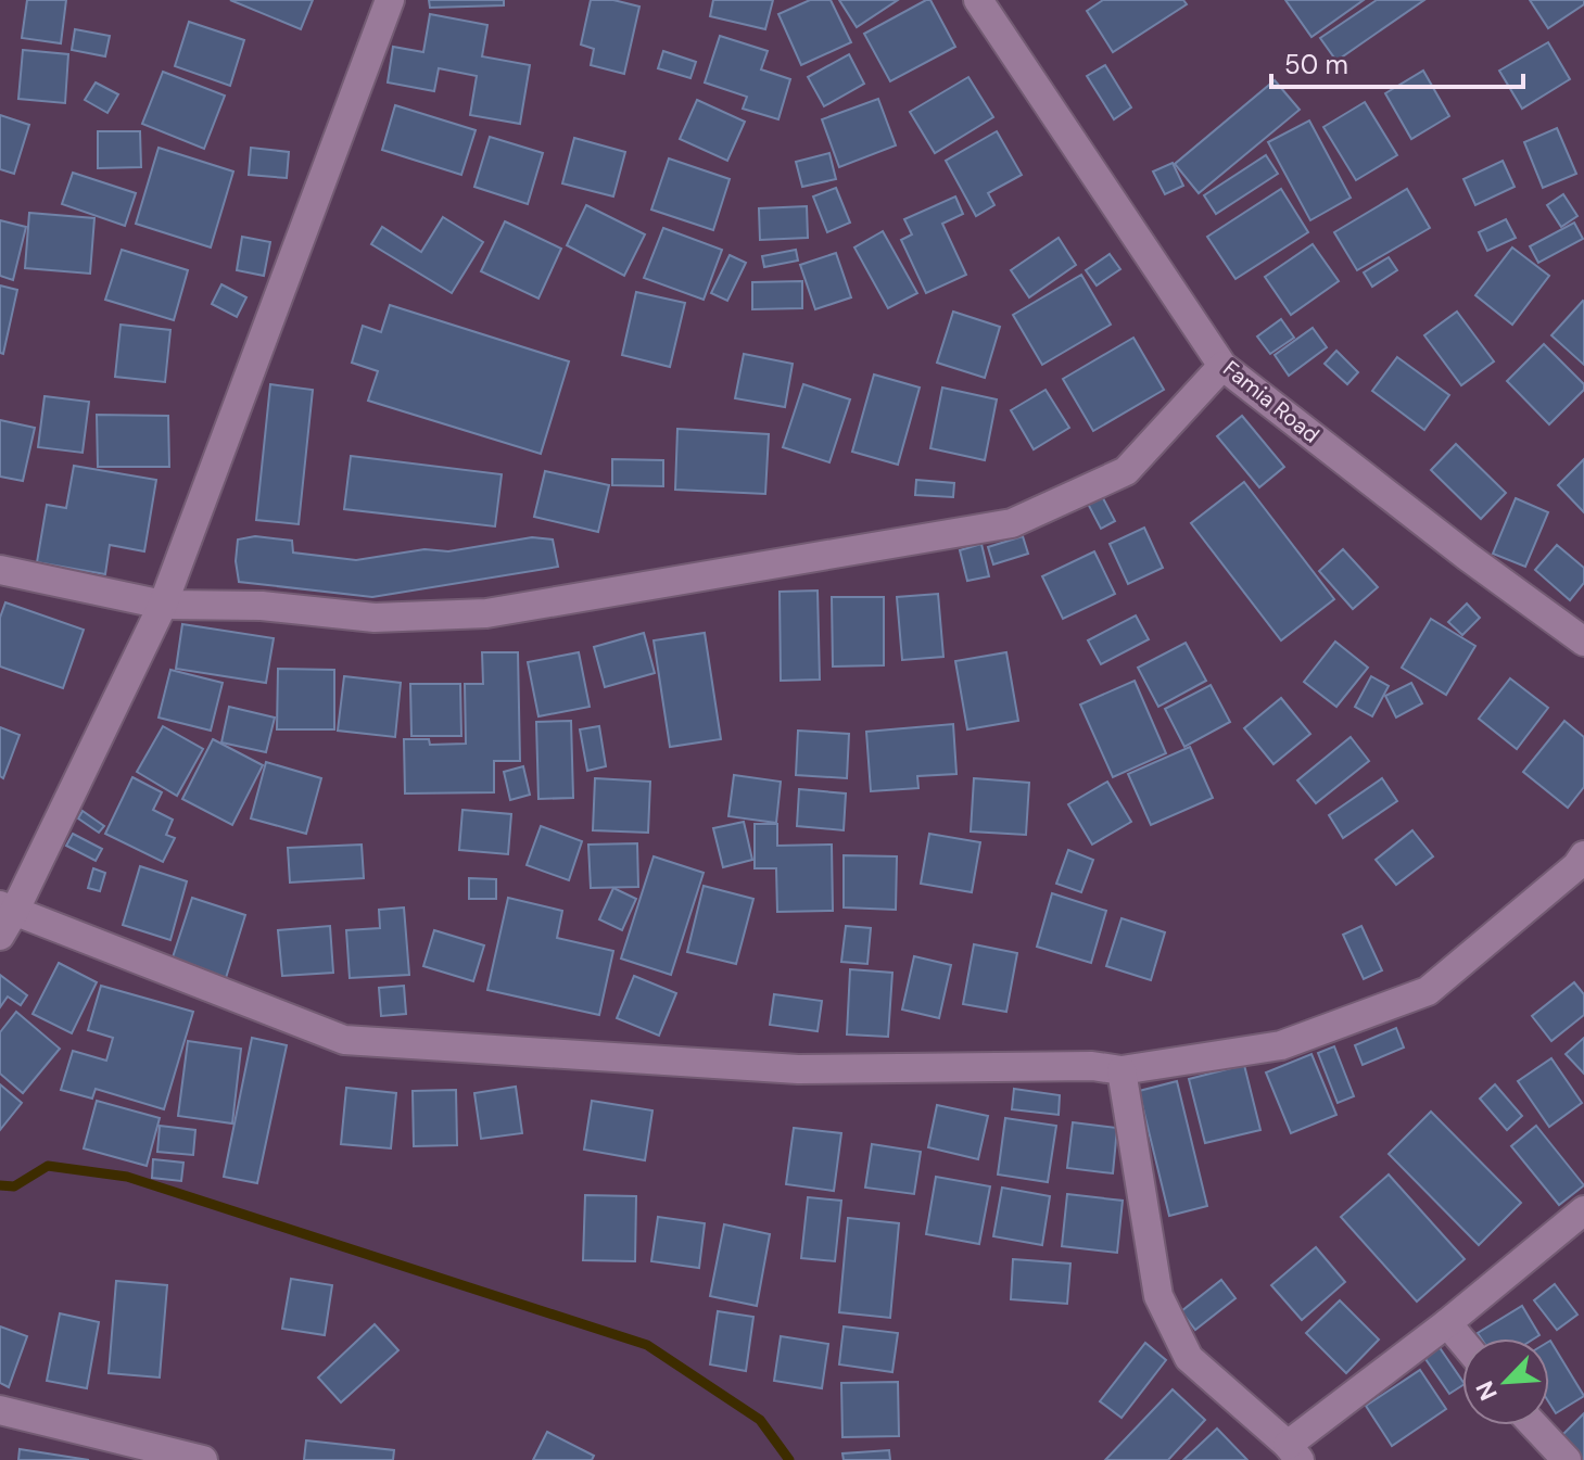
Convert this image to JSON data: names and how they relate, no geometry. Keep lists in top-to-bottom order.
{
  "streets": {
    "street": ["Famia Road"]
  },
  "scale_bar": "50 m",
  "north": "bottom left"
}
